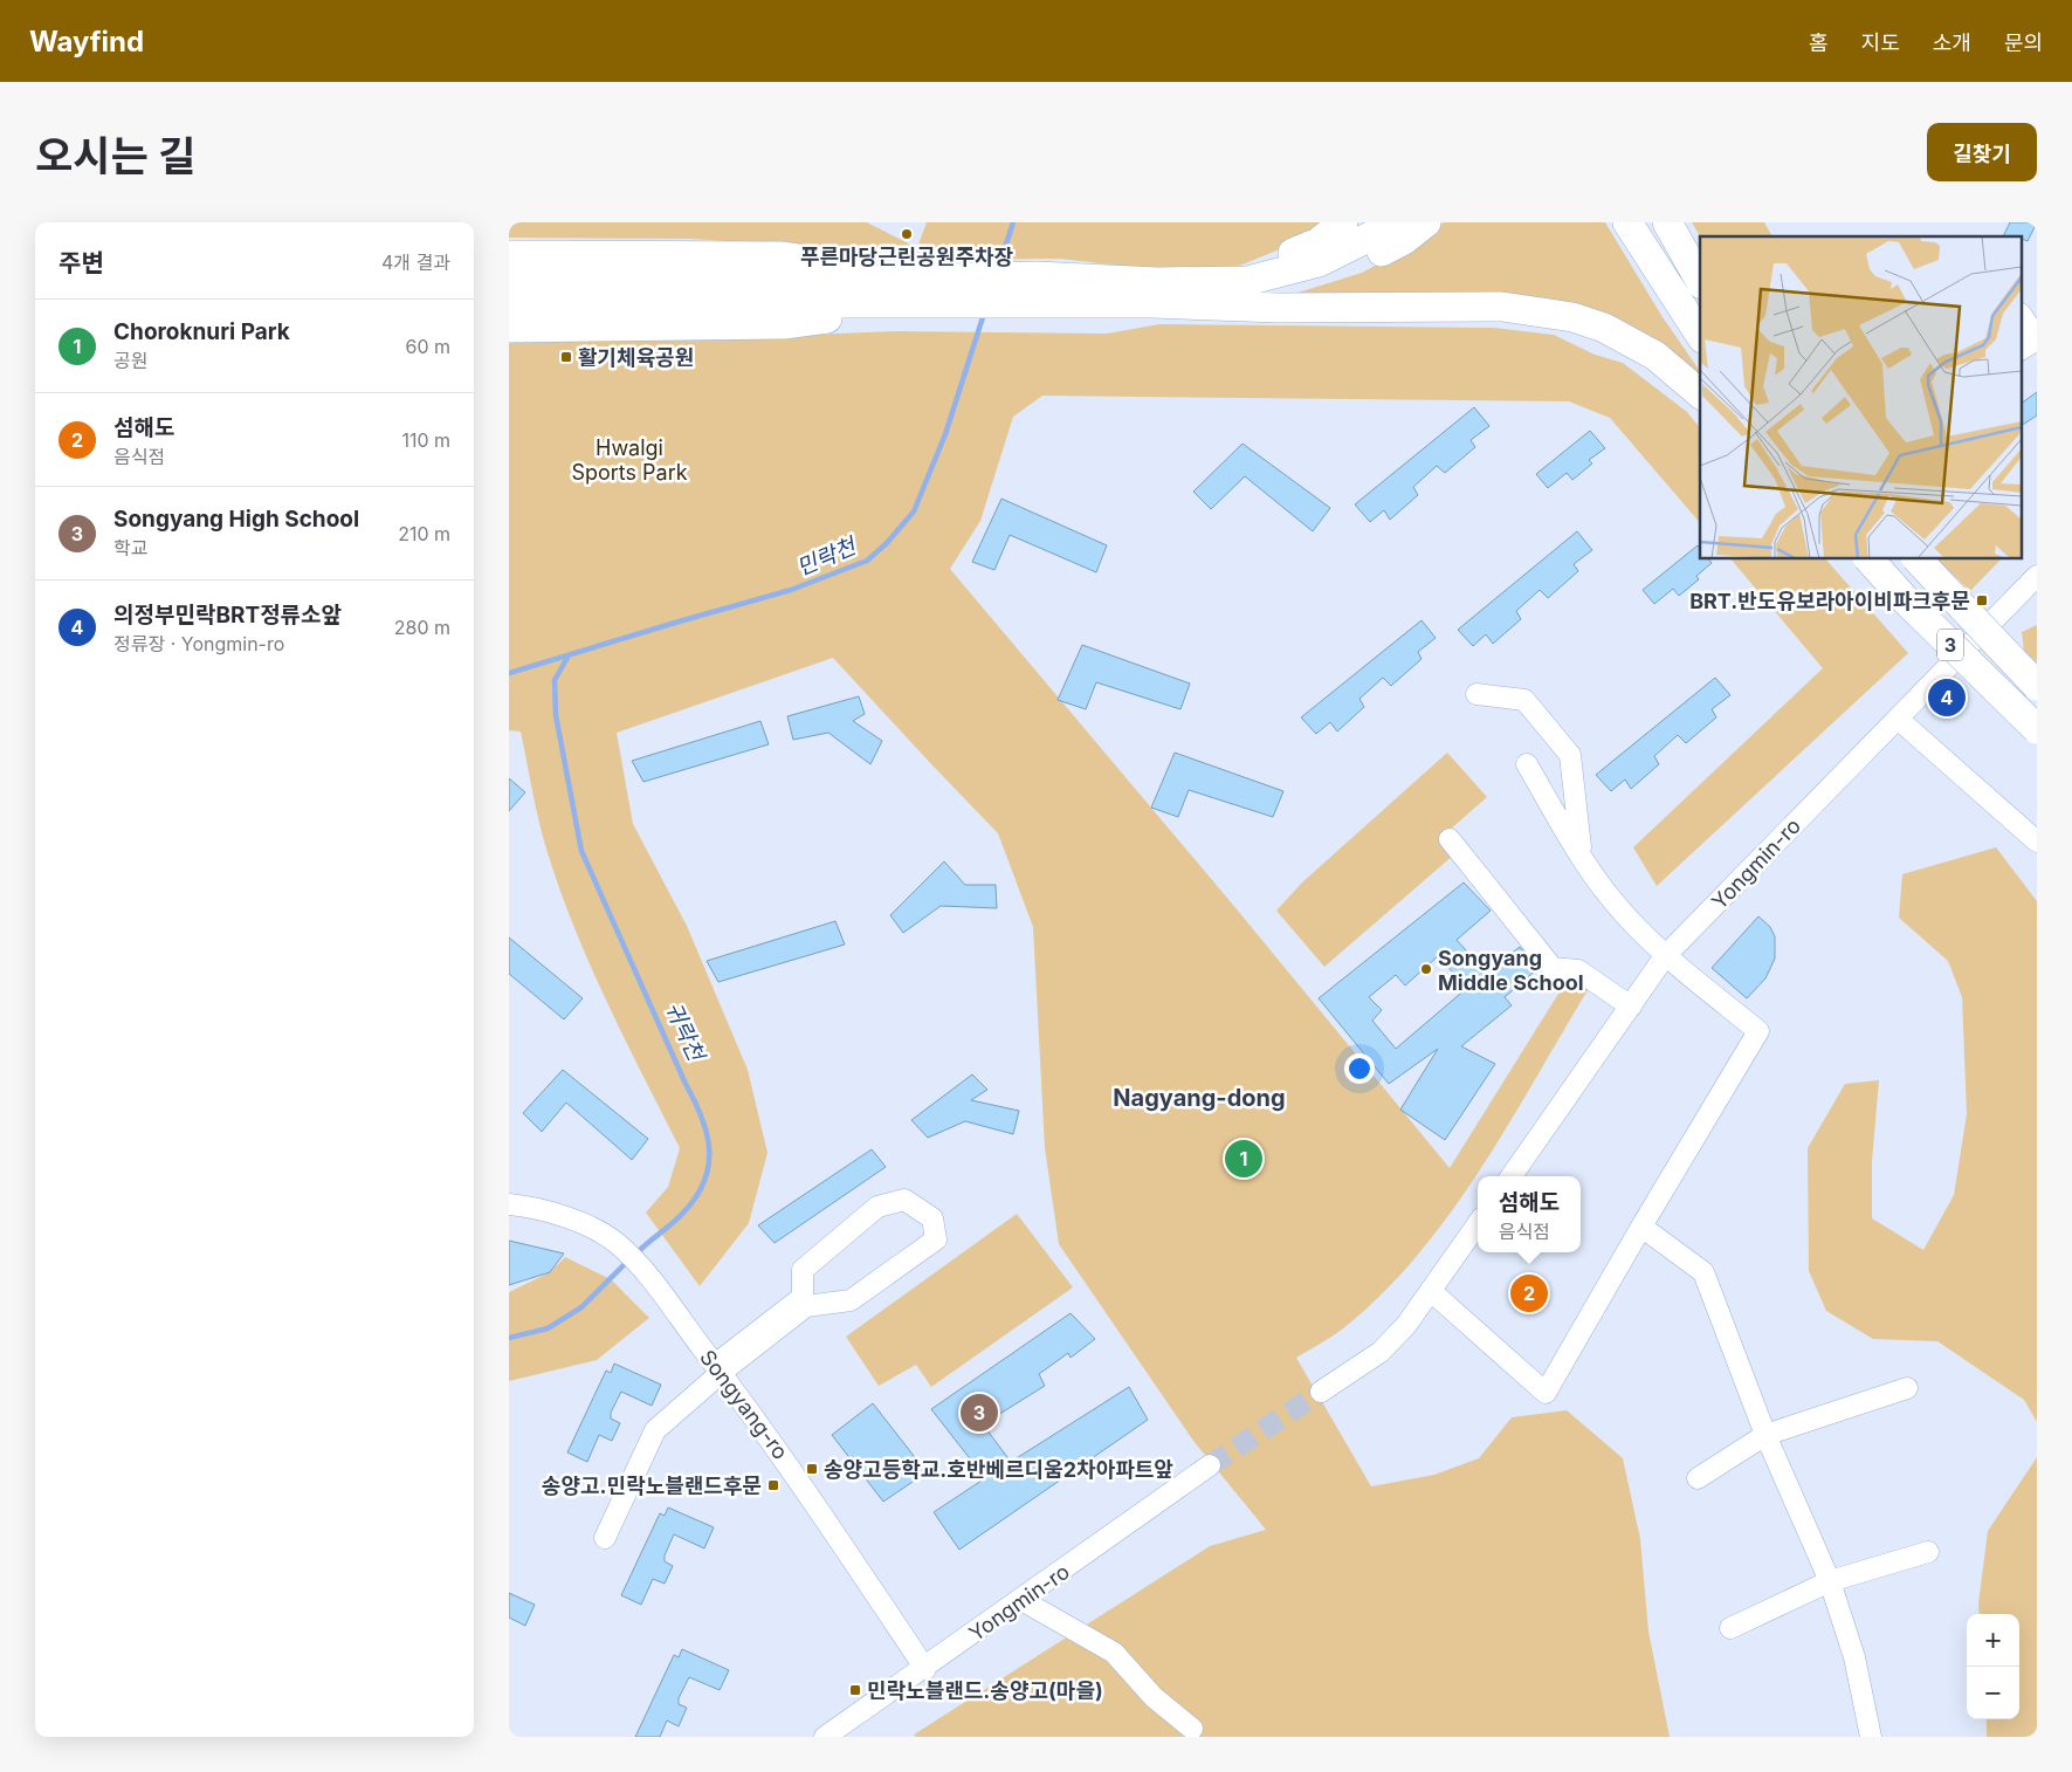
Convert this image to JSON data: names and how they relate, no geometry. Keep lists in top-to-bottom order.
{
  "streets": {
    "highway": ["3"],
    "street": ["Yongmin-ro", "Songyang-ro"]
  },
  "crossings": [
    ["Yongmin-ro", "Songyang-ro"]
  ],
  "districts": ["Nagyang-dong"],
  "water": ["민락천", "귀락천"],
  "parks": ["Hwalgi Sports Park"],
  "places": {
    "other": ["푸른마당근린공원주차장", "Songyang Middle School"],
    "transit": [
      "활기체육공원",
      "BRT.반도유보라아이비파크후문",
      "송양고등학교.호반베르디움2차아파트앞",
      "송양고.민락노블랜드후문",
      "민락노블랜드.송양고(마을)"
    ]
  },
  "page": {
    "header": "Wayfind",
    "nav": [
      "홈",
      "지도",
      "소개",
      "문의"
    ],
    "title": "오시는 길",
    "buttons": "길찾기",
    "heading": ["주변", "4개 결과"],
    "list": [
      {
        "mark": "1",
        "name": "Choroknuri Park",
        "note": "공원",
        "value": "60 m"
      },
      {
        "mark": "2",
        "name": "섬해도",
        "note": "음식점",
        "value": "110 m"
      },
      {
        "mark": "3",
        "name": "Songyang High School",
        "note": "학교",
        "value": "210 m"
      },
      {
        "mark": "4",
        "name": "의정부민락BRT정류소앞",
        "note": "정류장 · Yongmin-ro",
        "value": "280 m"
      }
    ],
    "pins": [
      "4",
      "1",
      "2",
      "3"
    ],
    "popup": ["섬해도", "음식점"],
    "map_buttons": ["+", "−"]
  }
}
